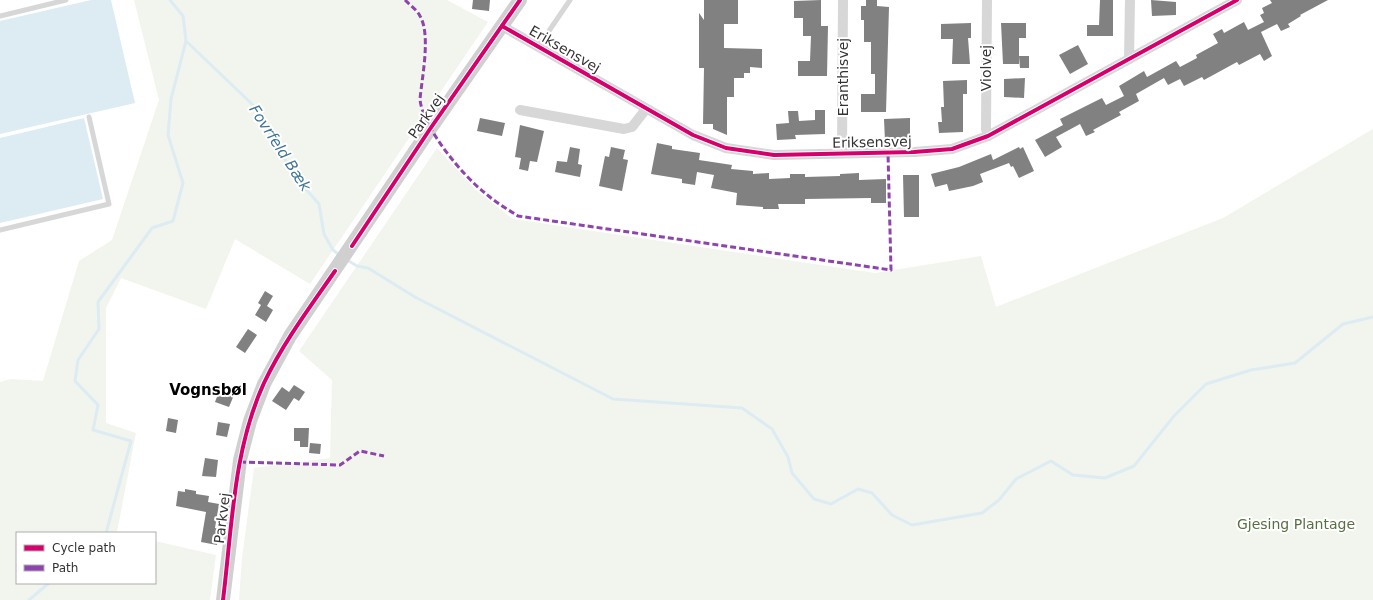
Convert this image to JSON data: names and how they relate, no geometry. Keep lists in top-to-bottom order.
{
  "streets": {
    "street": [
      "Eriksensvej",
      "Violvej",
      "Eranthisvej",
      "Parkvej"
    ]
  },
  "crossings": [
    ["Eriksensvej", "Violvej"],
    ["Eriksensvej", "Eranthisvej"],
    ["Eriksensvej", "Parkvej"]
  ],
  "districts": ["Vognsbøl"],
  "water": ["Fovrfeld Bæk"],
  "parks": ["Gjesing Plantage"],
  "legend": ["Cycle path", "Path"]
}
